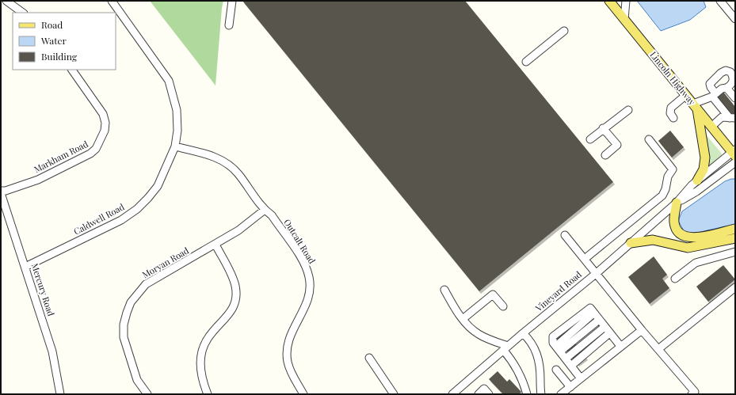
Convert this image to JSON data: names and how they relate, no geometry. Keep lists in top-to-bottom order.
{
  "streets": {
    "main road": ["Lincoln Highway"],
    "street": [
      "Markham Road",
      "Caldwell Road",
      "Outcalt Road",
      "Moryan Road",
      "Mercury Road",
      "Vineyard Road"
    ]
  },
  "crossings": [
    ["Lincoln Highway", "Vineyard Road"],
    ["Caldwell Road", "Outcalt Road"],
    ["Caldwell Road", "Mercury Road"],
    ["Outcalt Road", "Moryan Road"]
  ],
  "legend": ["Road", "Water", "Building"]
}
